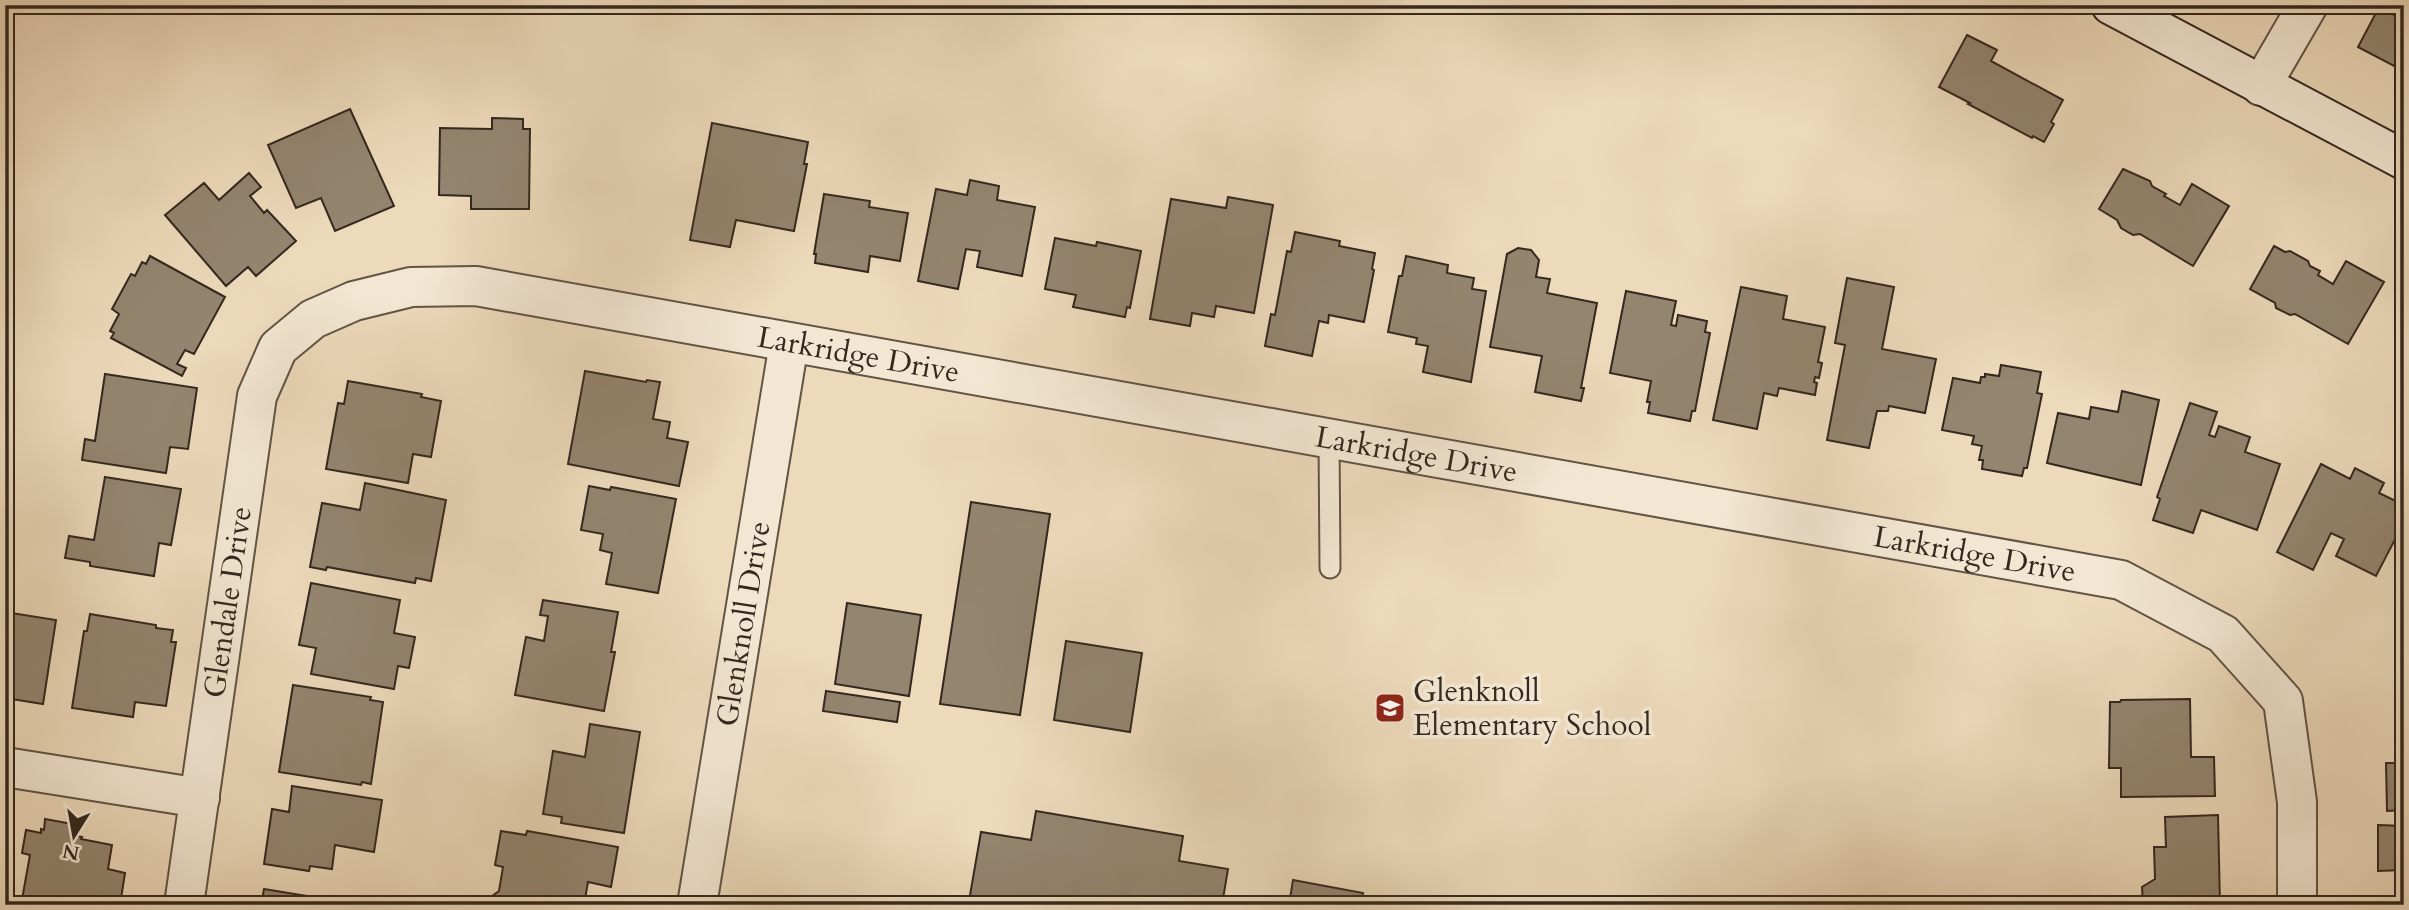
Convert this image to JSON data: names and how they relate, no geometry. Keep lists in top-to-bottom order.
{
  "streets": {
    "street": ["Larkridge Drive", "Glendale Drive", "Glenknoll Drive"]
  },
  "crossings": [
    ["Larkridge Drive", "Glendale Drive"],
    ["Larkridge Drive", "Glenknoll Drive"]
  ],
  "places": {
    "school or university": ["Glenknoll Elementary School"]
  },
  "north": "bottom"
}
